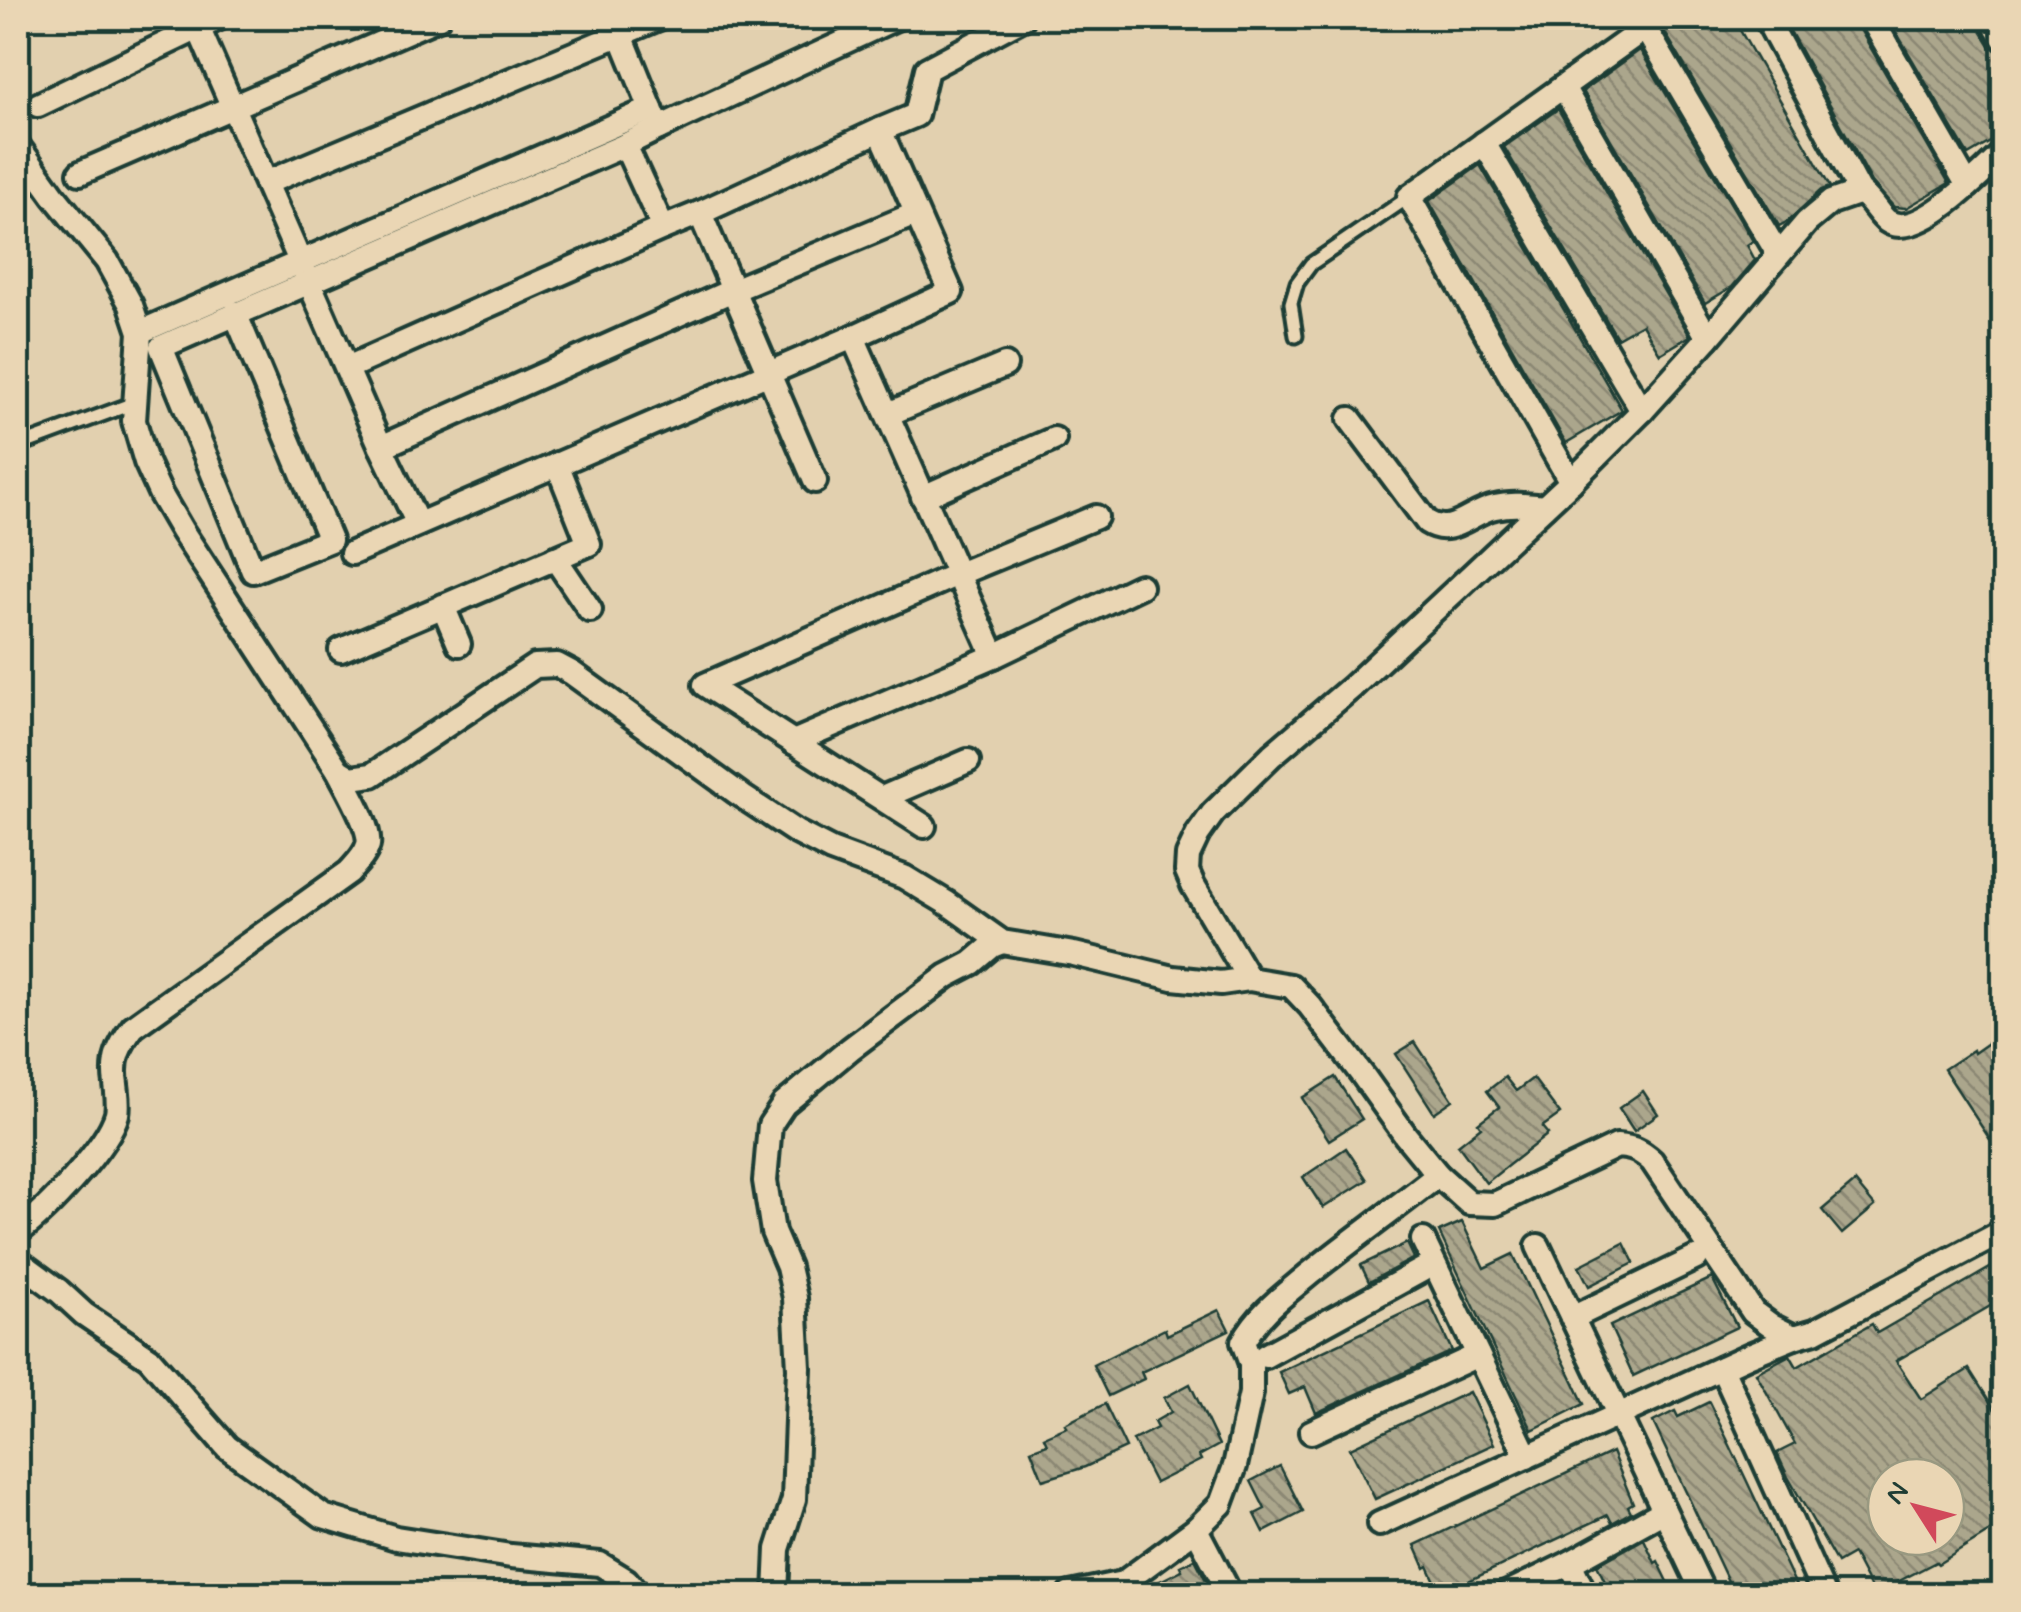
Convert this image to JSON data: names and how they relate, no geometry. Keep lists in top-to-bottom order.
{
  "north": "top left"
}
